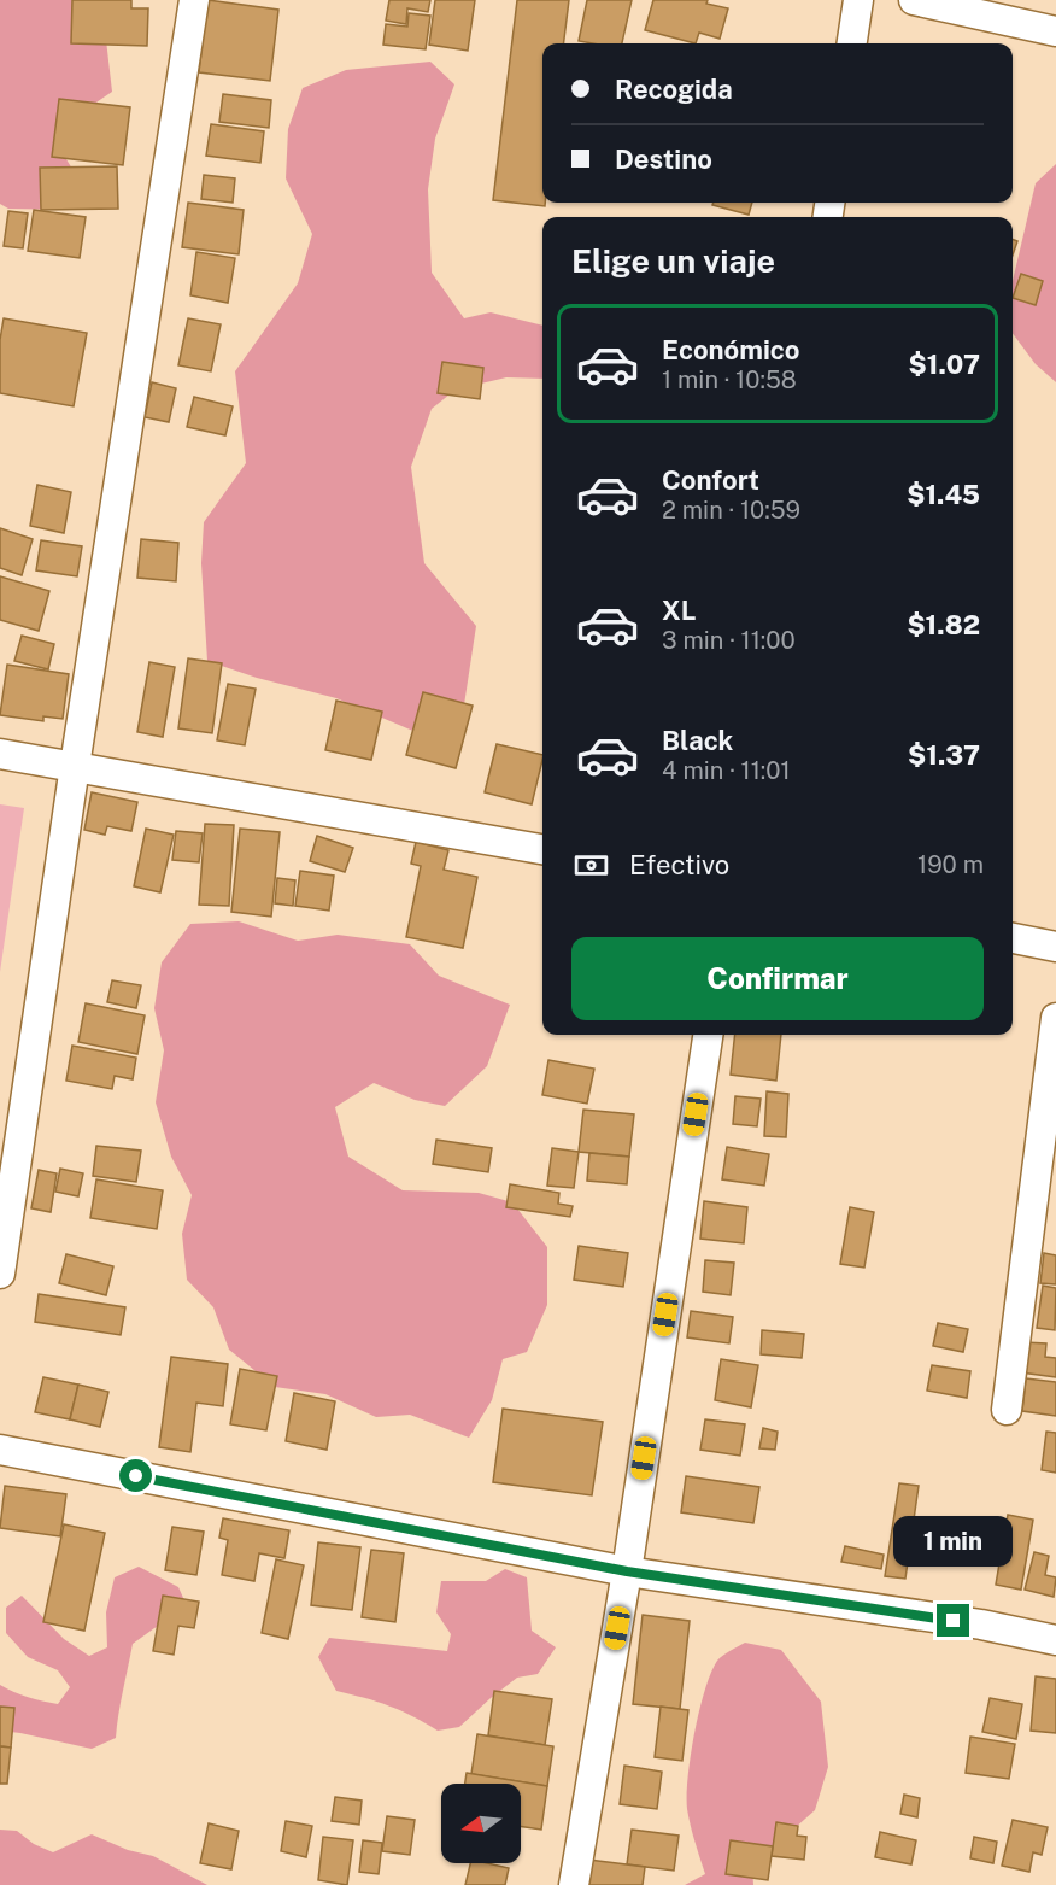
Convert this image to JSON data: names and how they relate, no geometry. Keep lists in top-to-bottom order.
{
  "north": "left",
  "page": {
    "banner": ["Recogida", "Destino"],
    "heading": "Elige un viaje",
    "list": [
      {
        "name": "Económico",
        "note": "1 min · 10:58",
        "value": "$1.07"
      },
      {
        "name": "Confort",
        "note": "2 min · 10:59",
        "value": "$1.45"
      },
      {
        "name": "XL",
        "note": "3 min · 11:00",
        "value": "$1.82"
      },
      {
        "name": "Black",
        "note": "4 min · 11:01",
        "value": "$1.37"
      }
    ],
    "pay": ["Efectivo", "190 m"],
    "buttons": "Confirmar",
    "bubble": "1 min"
  }
}
